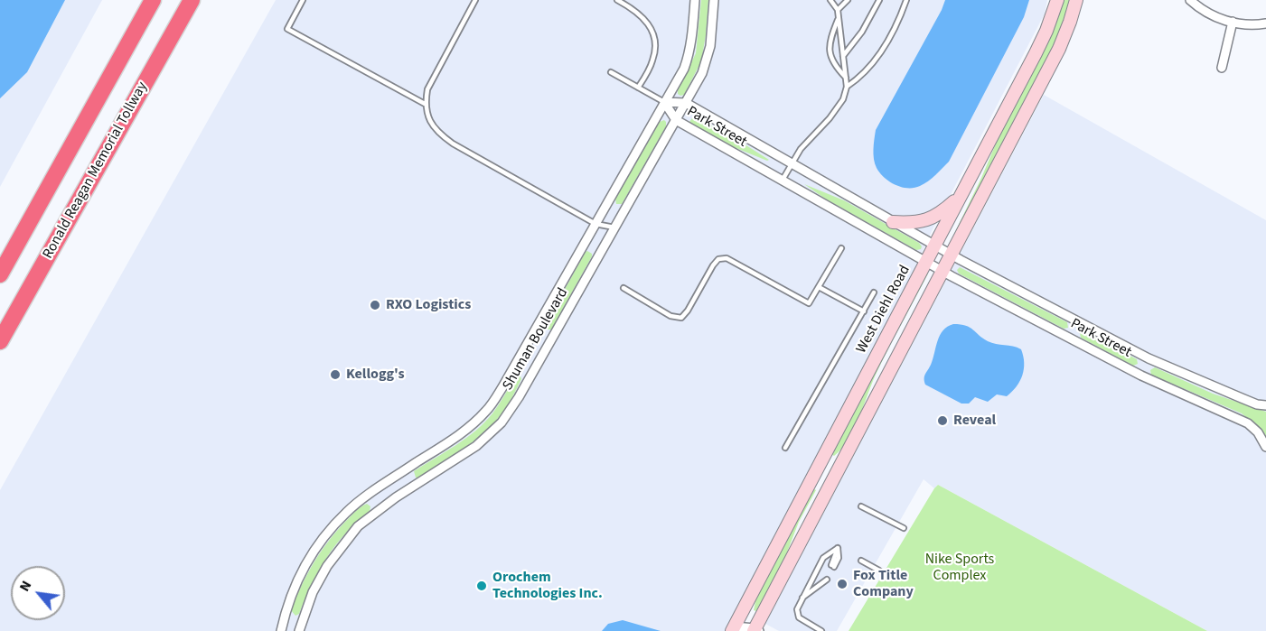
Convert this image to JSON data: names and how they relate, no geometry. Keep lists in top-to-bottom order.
{
  "streets": {
    "highway": ["Ronald Reagan Memorial Tollway"],
    "street": ["Park Street", "West Diehl Road", "Shuman Boulevard"]
  },
  "crossings": [
    ["Park Street", "West Diehl Road"],
    ["Park Street", "Shuman Boulevard"]
  ],
  "parks": ["Nike Sports Complex"],
  "places": [
    "RXO Logistics",
    "Kellogg's",
    "Reveal",
    "Fox Title Company",
    "Orochem Technologies Inc."
  ],
  "north": "top left"
}
